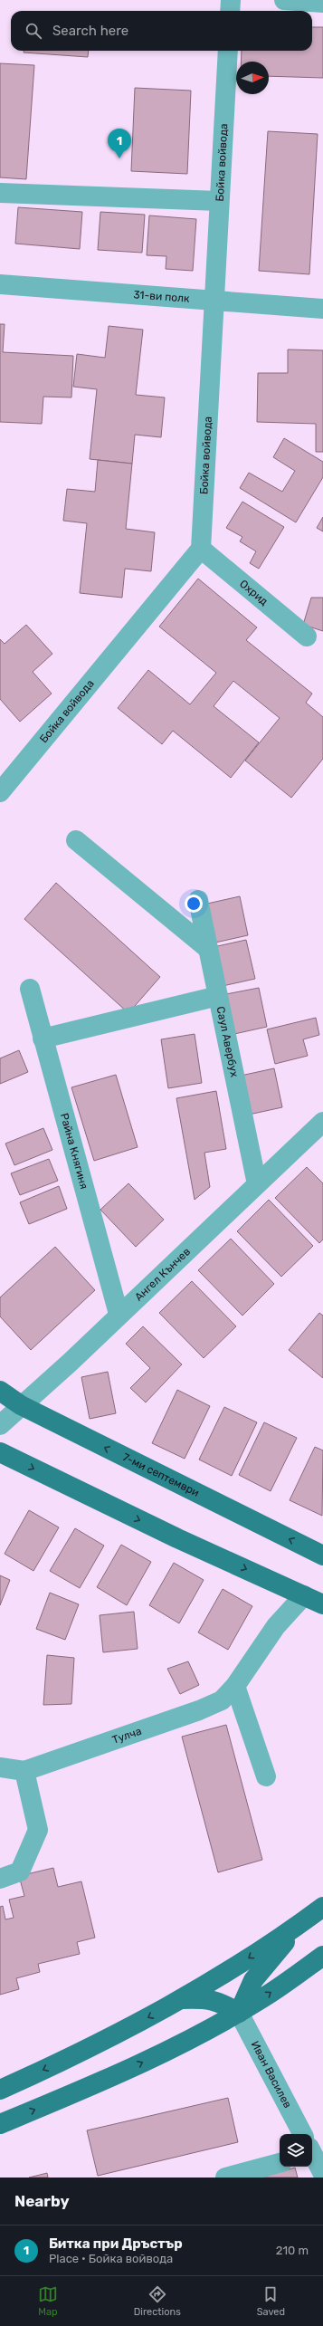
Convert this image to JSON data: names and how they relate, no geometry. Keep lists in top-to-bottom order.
{
  "streets": {
    "main road": ["7-ми септември"],
    "street": [
      "Бойка войвода",
      "31-ви полк",
      "Охрид",
      "Саул Авербух",
      "Райна Княгиня",
      "Ангел Кънчев",
      "Тулча",
      "Иван Василев"
    ]
  },
  "crossings": [
    ["Бойка войвода", "31-ви полк"],
    ["Бойка войвода", "Охрид"],
    ["Саул Авербух", "Ангел Кънчев"],
    ["Райна Княгиня", "Ангел Кънчев"],
    ["Ангел Кънчев", "7-ми септември"]
  ],
  "north": "right",
  "page": {
    "search": "Search here",
    "pins": "1",
    "heading": "Nearby",
    "list": [
      {
        "mark": "1",
        "name": "Битка при Дръстър",
        "note": "Place · Бойка войвода",
        "value": "210 m"
      }
    ],
    "nav": ["Map", "Directions", "Saved"]
  }
}
